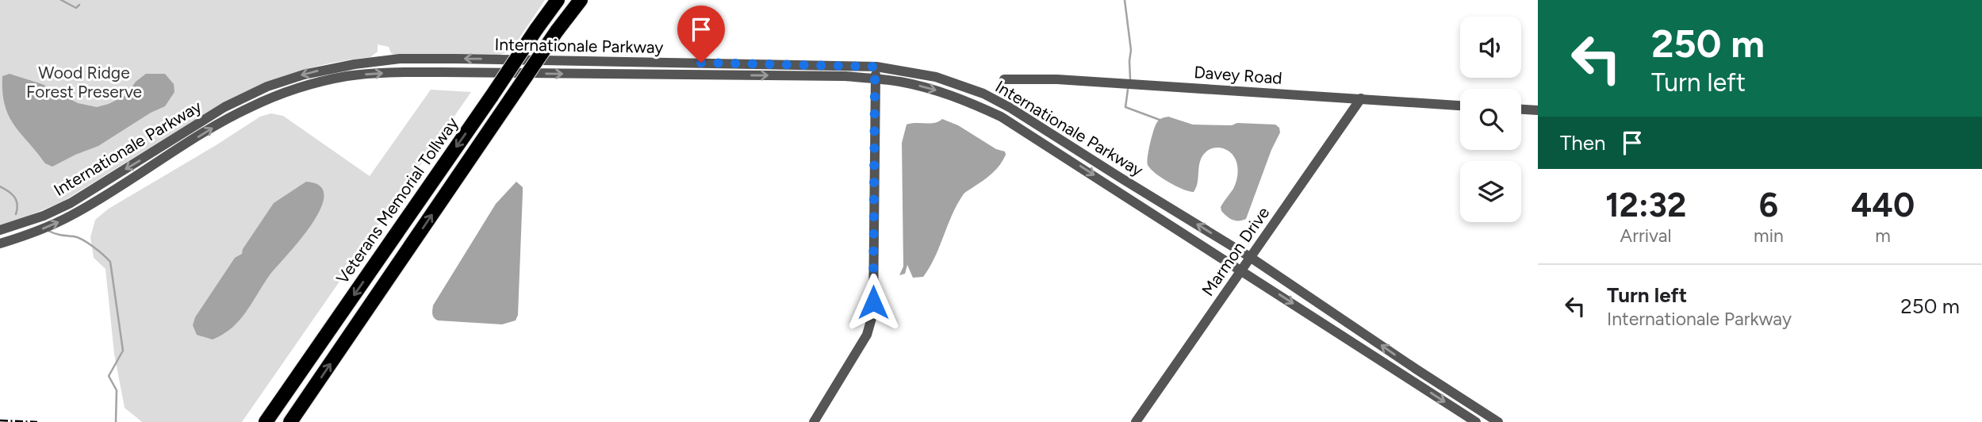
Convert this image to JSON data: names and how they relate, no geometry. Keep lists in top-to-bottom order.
{
  "streets": {
    "highway": ["Veterans Memorial Tollway"],
    "street": ["Internationale Parkway", "Davey Road", "Marmon Drive"]
  },
  "crossings": [
    ["Internationale Parkway", "Marmon Drive"],
    ["Davey Road", "Marmon Drive"]
  ],
  "parks": ["Wood Ridge Forest Preserve"],
  "page": {
    "turn": ["250 m", "Turn left"],
    "then": "Then",
    "eta": [
      "12:32",
      "Arrival",
      "6",
      "min",
      "440",
      "m"
    ],
    "list": [
      {
        "name": "Turn left",
        "note": "Internationale Parkway",
        "value": "250 m"
      }
    ]
  }
}
